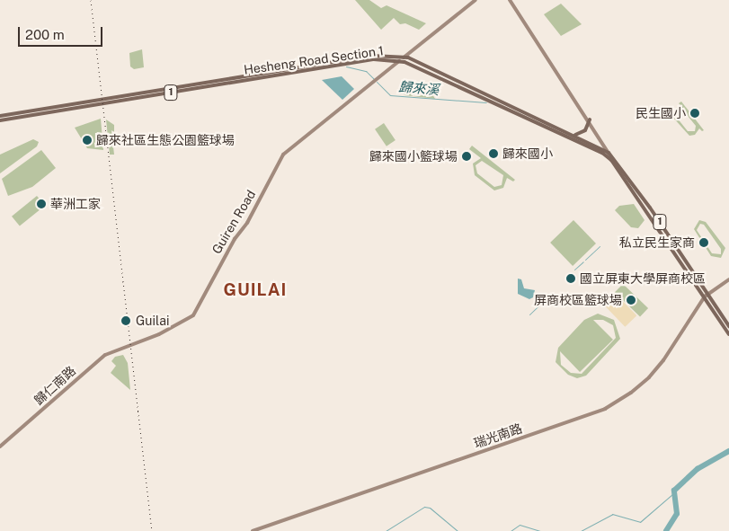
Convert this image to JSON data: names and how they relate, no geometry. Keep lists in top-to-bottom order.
{
  "streets": {
    "main road": ["Hesheng Road Section 1", "1"],
    "street": ["Guiren Road", "歸仁南路", "瑞光南路"]
  },
  "crossings": [
    ["Hesheng Road Section 1", "1"],
    ["Hesheng Road Section 1", "Guiren Road"],
    ["1", "瑞光南路"],
    ["Guiren Road", "歸仁南路"]
  ],
  "districts": ["GUILAI"],
  "water": ["歸來溪"],
  "places": [
    "民生國小",
    "歸來社區生態公園籃球場",
    "歸來國小",
    "歸來國小籃球場",
    "華洲工家",
    "私立民生家商",
    "國立屏東大學屏商校區",
    "屏商校區籃球場",
    "Guilai"
  ],
  "scale_bar": "200 m"
}
